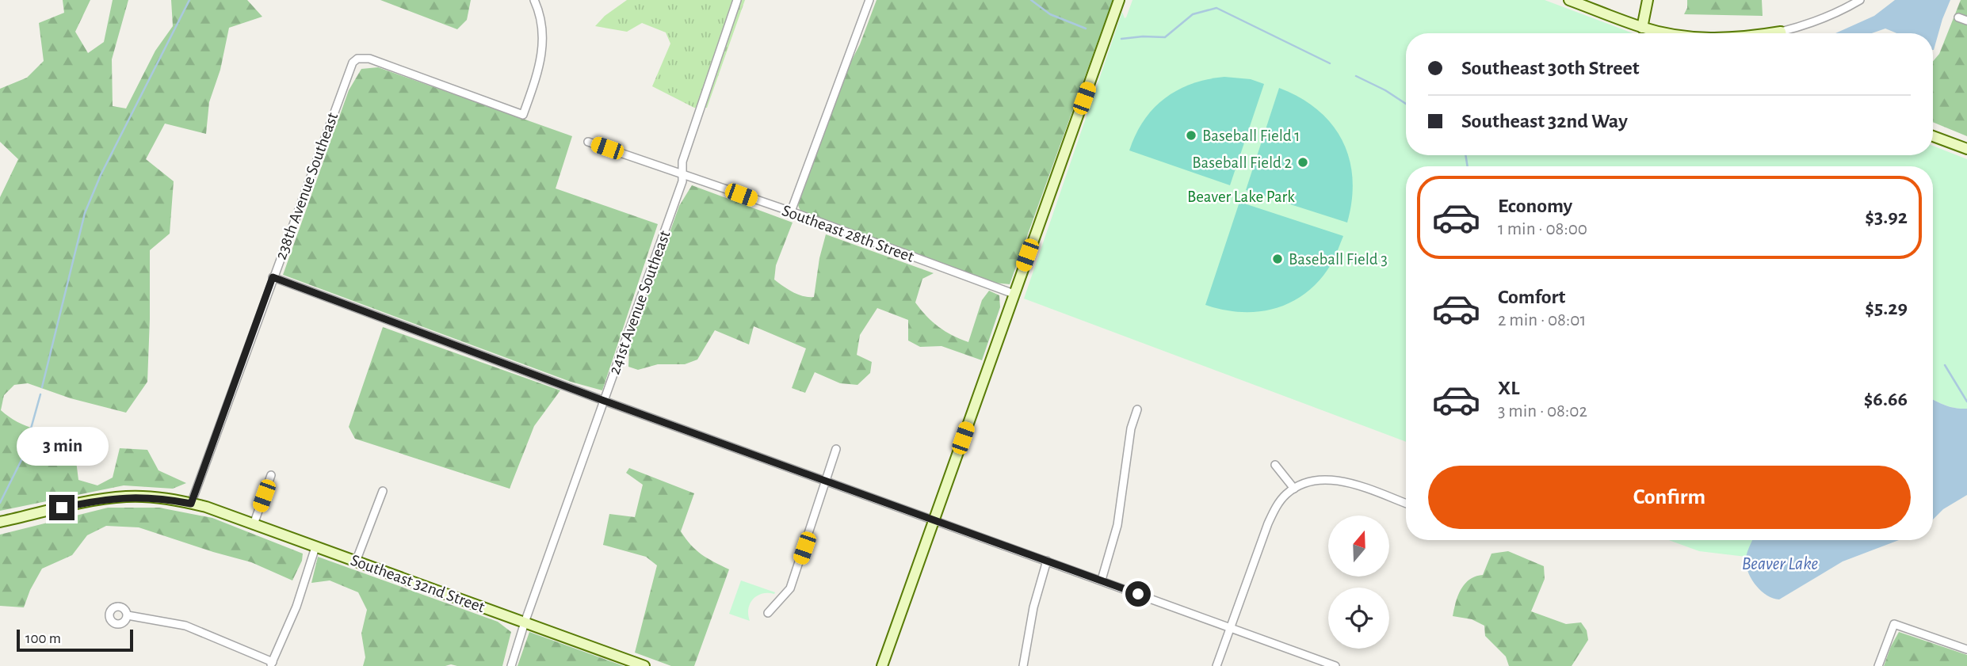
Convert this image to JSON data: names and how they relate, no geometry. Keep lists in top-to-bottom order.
{
  "streets": {
    "street": [
      "238th Avenue Southeast",
      "Southeast 28th Street",
      "241st Avenue Southeast",
      "Southeast 32nd Street"
    ]
  },
  "crossings": [
    ["238th Avenue Southeast", "Southeast 32nd Street"],
    ["Southeast 28th Street", "241st Avenue Southeast"],
    ["241st Avenue Southeast", "Southeast 32nd Street"]
  ],
  "water": ["Beaver Lake"],
  "parks": ["Beaver Lake Park"],
  "places": ["Baseball Field 1", "Baseball Field 2", "Baseball Field 3"],
  "scale_bar": "100 m",
  "north": "top",
  "page": {
    "banner": ["Southeast 30th Street", "Southeast 32nd Way"],
    "list": [
      {
        "name": "Economy",
        "note": "1 min · 08:00",
        "value": "$3.92"
      },
      {
        "name": "Comfort",
        "note": "2 min · 08:01",
        "value": "$5.29"
      },
      {
        "name": "XL",
        "note": "3 min · 08:02",
        "value": "$6.66"
      }
    ],
    "bubble": "3 min",
    "buttons": "Confirm",
    "scale": "100 m"
  }
}
